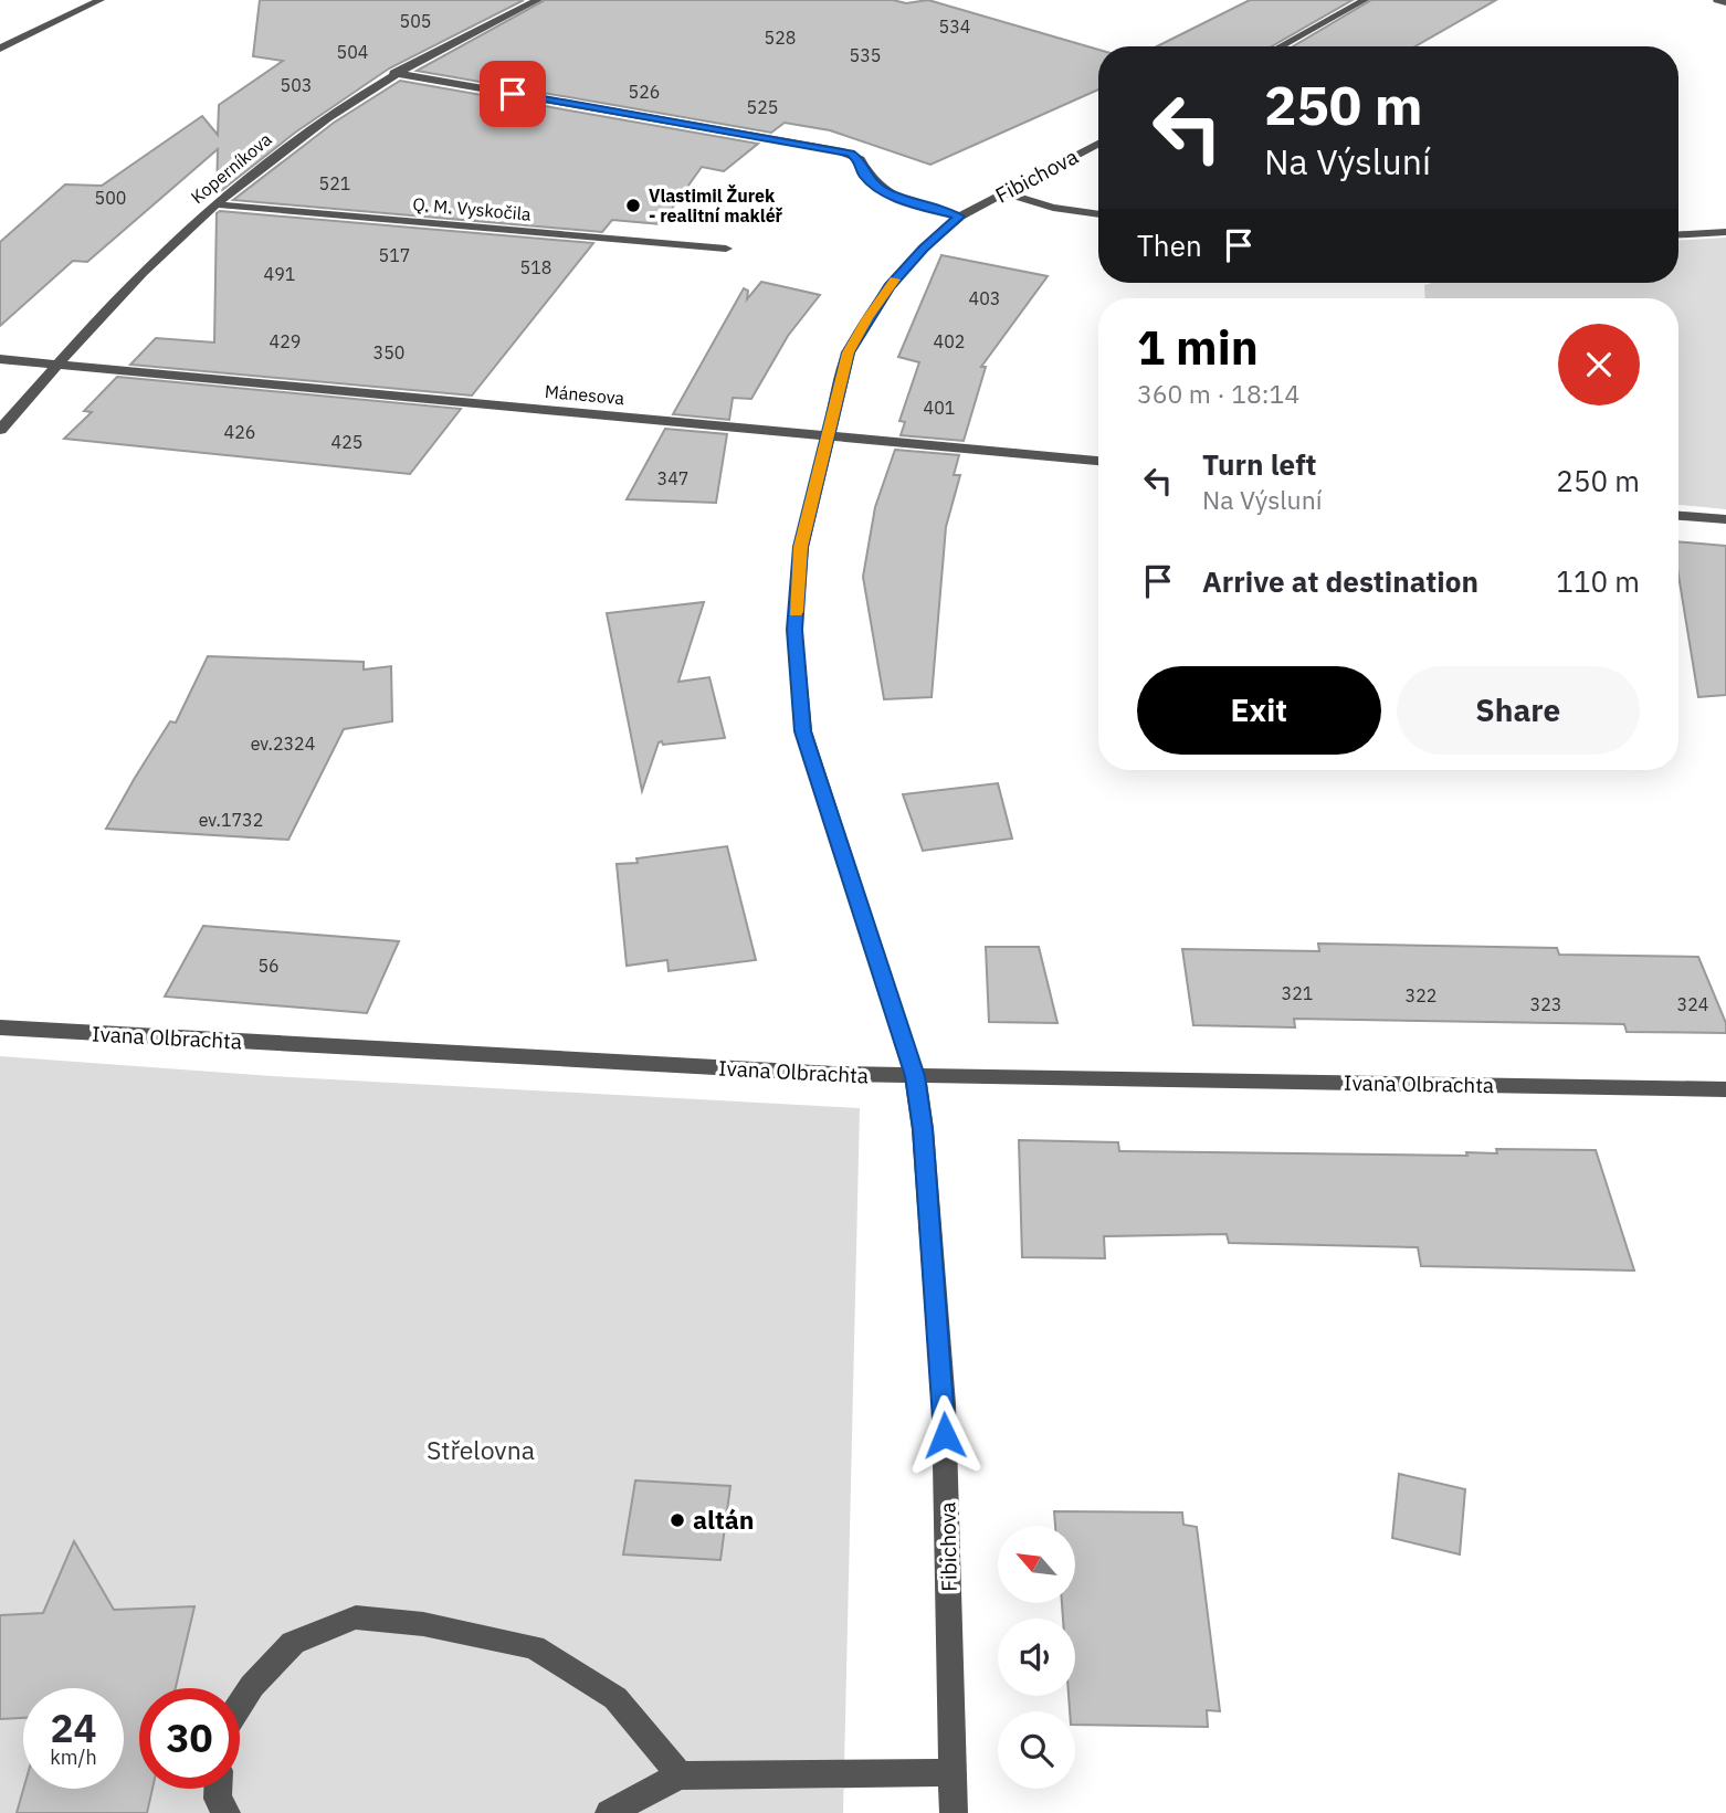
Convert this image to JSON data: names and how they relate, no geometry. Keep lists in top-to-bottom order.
{
  "streets": {
    "street": [
      "Koperníkova",
      "Fibichova",
      "Q. M. Vyskočila",
      "Mánesova",
      "Ivana Olbrachta"
    ]
  },
  "crossings": [
    ["Koperníkova", "Q. M. Vyskočila"],
    ["Koperníkova", "Mánesova"],
    ["Fibichova", "Mánesova"],
    ["Fibichova", "Ivana Olbrachta"]
  ],
  "parks": ["Střelovna"],
  "places": ["Vlastimil Žurek - realitní makléř", "altán"],
  "house_numbers": [
    "505",
    "534",
    "528",
    "504",
    "535",
    "503",
    "526",
    "525",
    "521",
    "500",
    "517",
    "518",
    "491",
    "403",
    "429",
    "402",
    "350",
    "401",
    "426",
    "425",
    "347",
    "ev.2324",
    "ev.1732",
    "56",
    "321",
    "322",
    "323",
    "324"
  ],
  "north": "top left",
  "page": {
    "turn": ["250 m", "Na Výsluní"],
    "then": "Then",
    "heading": ["1 min", "360 m · 18:14"],
    "list": [
      {
        "name": "Turn left",
        "note": "Na Výsluní",
        "value": "250 m"
      },
      {
        "name": "Arrive at destination",
        "value": "110 m"
      }
    ],
    "buttons": ["Exit", "Share"],
    "speed": "24 km/h",
    "limit": "30"
  }
}
